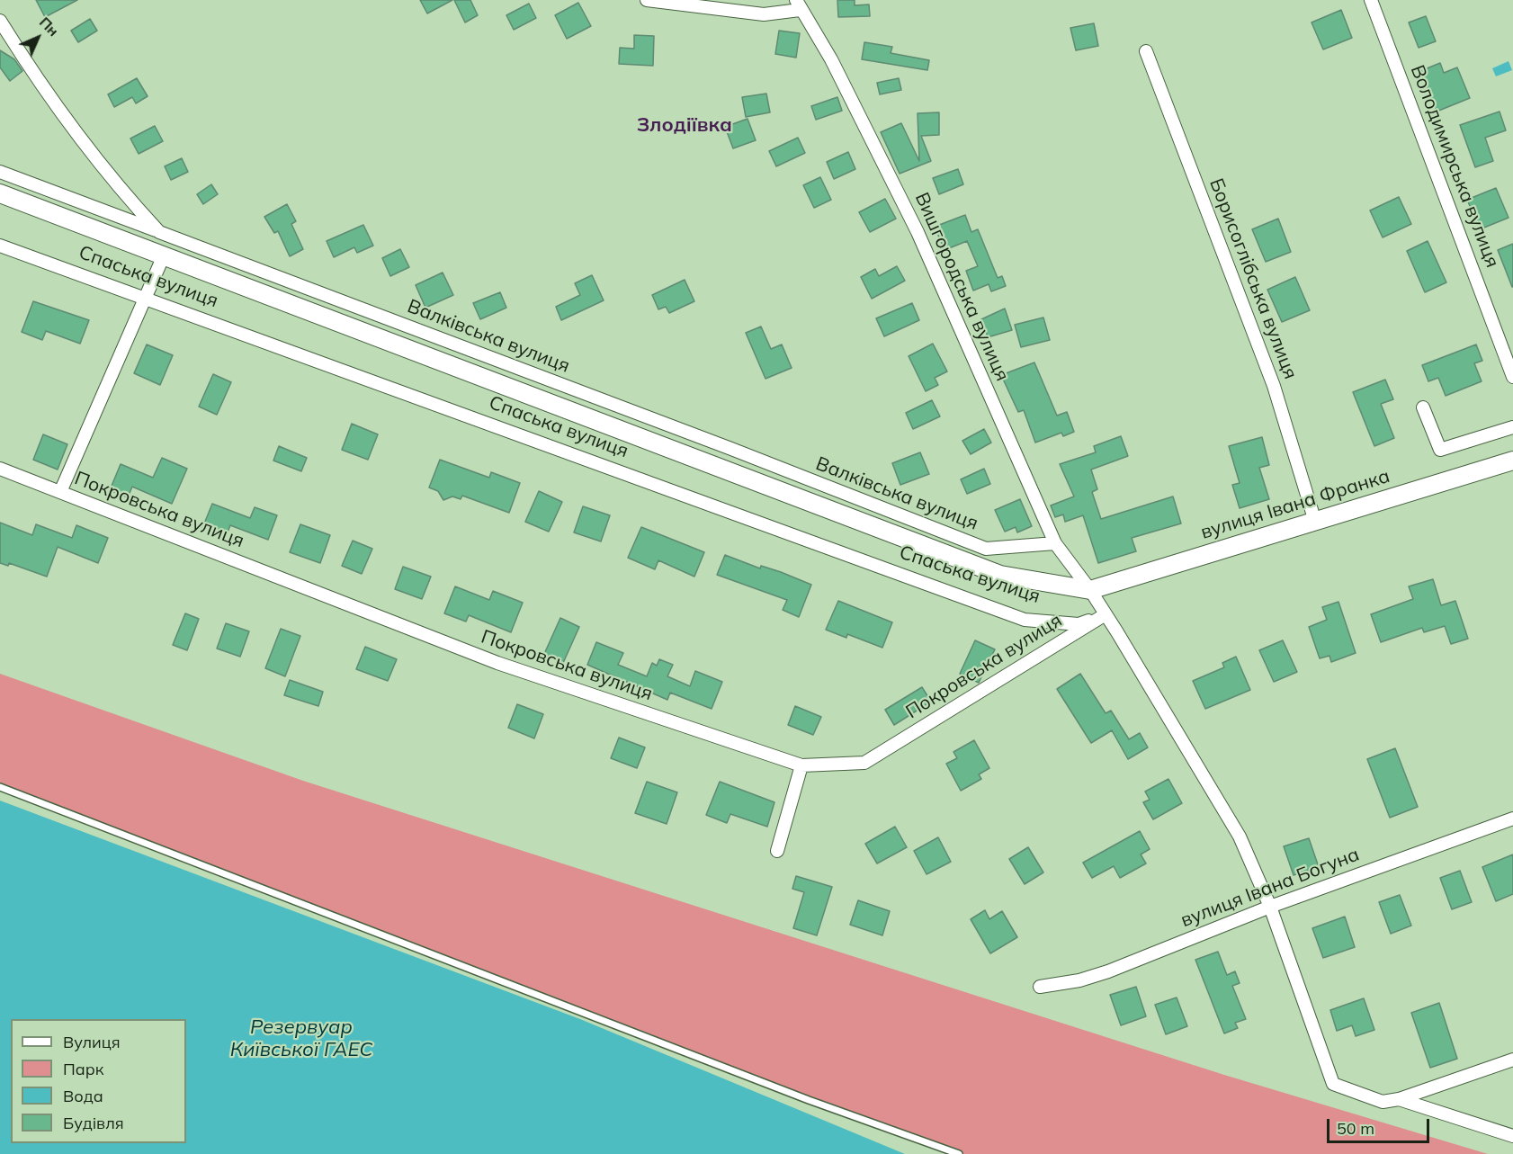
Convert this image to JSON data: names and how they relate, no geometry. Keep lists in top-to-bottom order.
{
  "streets": {
    "street": [
      "Володимирська вулиця",
      "Спаська вулиця",
      "Борисоглібська вулиця",
      "Вишгородська вулиця",
      "Валківська вулиця",
      "вулиця Івана Франка",
      "Покровська вулиця",
      "вулиця Івана Богуна"
    ]
  },
  "crossings": [
    ["Спаська вулиця", "Вишгородська вулиця"],
    ["Спаська вулиця", "вулиця Івана Франка"],
    ["Спаська вулиця", "Покровська вулиця"],
    ["Борисоглібська вулиця", "вулиця Івана Франка"],
    ["Вишгородська вулиця", "Валківська вулиця"],
    ["Вишгородська вулиця", "вулиця Івана Франка"],
    ["Вишгородська вулиця", "Покровська вулиця"],
    ["Вишгородська вулиця", "вулиця Івана Богуна"]
  ],
  "districts": ["Злодіївка"],
  "water": ["Резервуар Київської ГАЕС"],
  "legend": [
    "Вулиця",
    "Парк",
    "Вода",
    "Будівля"
  ],
  "scale_bar": "50 m",
  "north": "top right"
}
